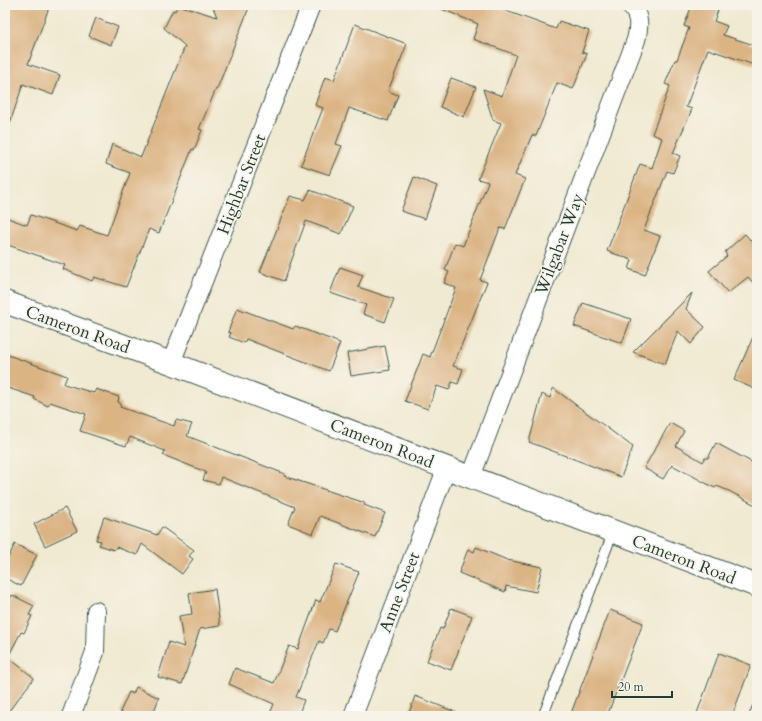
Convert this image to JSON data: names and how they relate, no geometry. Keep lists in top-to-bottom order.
{
  "streets": {
    "street": [
      "Highbar Street",
      "Wilgabar Way",
      "Cameron Road",
      "Anne Street"
    ]
  },
  "crossings": [
    ["Highbar Street", "Cameron Road"],
    ["Wilgabar Way", "Cameron Road"],
    ["Cameron Road", "Anne Street"]
  ],
  "scale_bar": "20 m"
}
